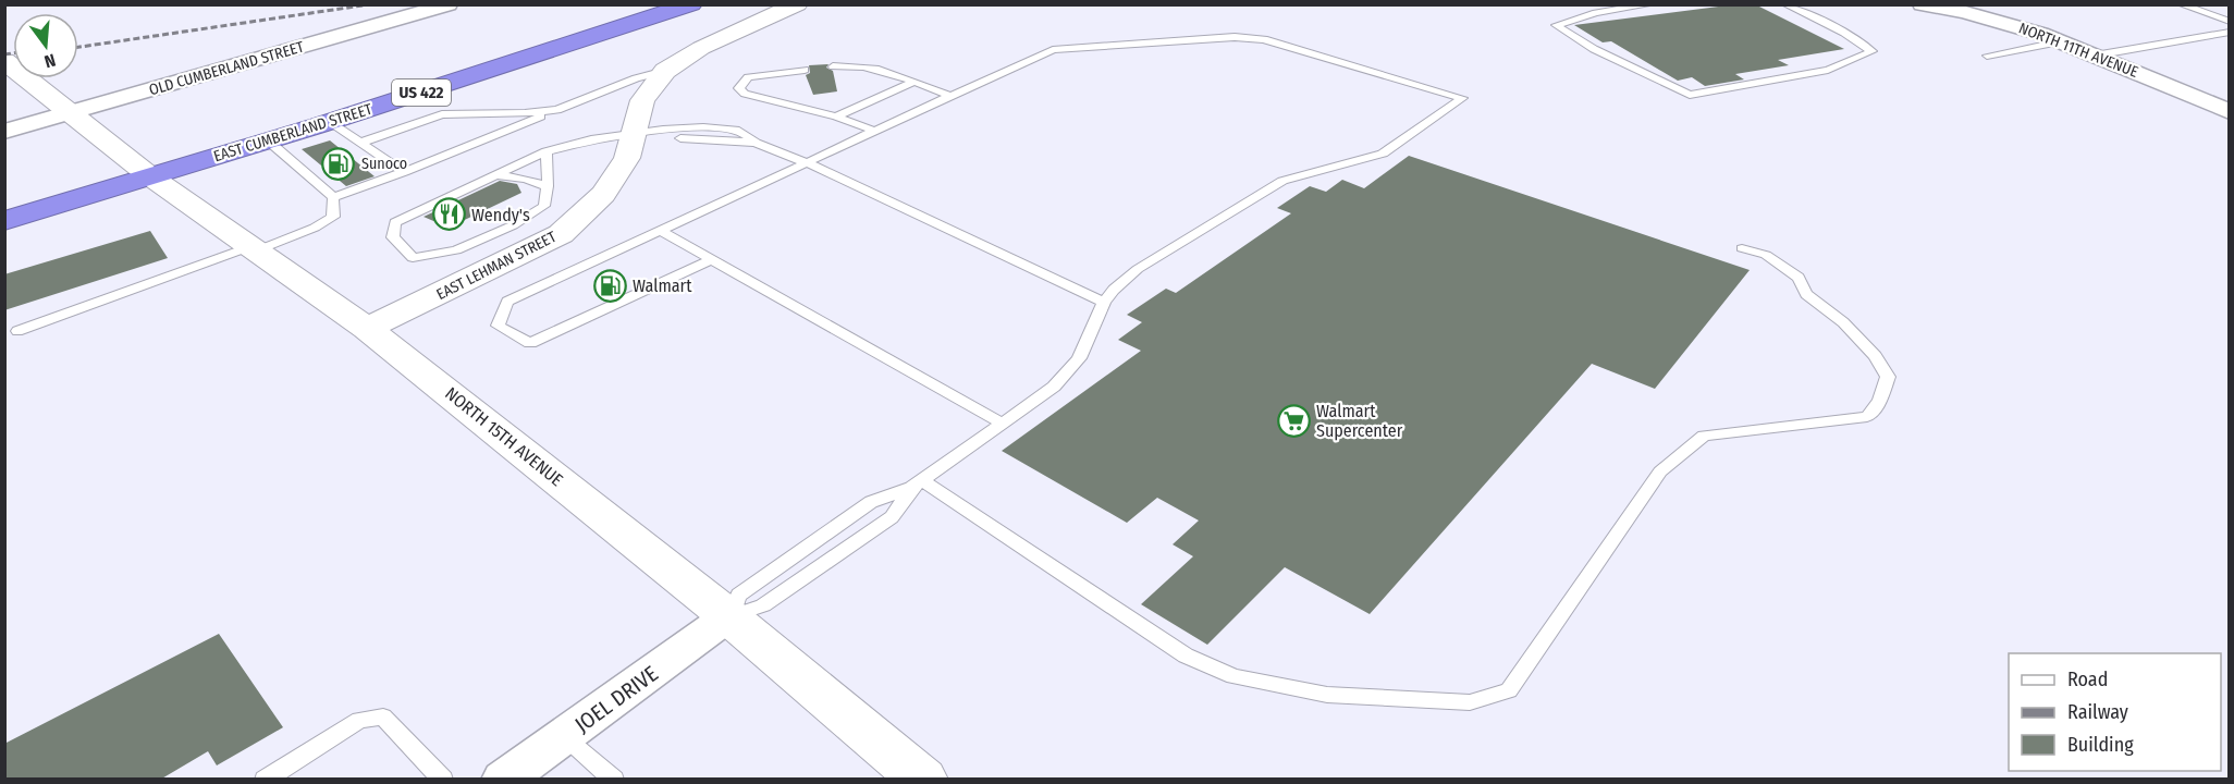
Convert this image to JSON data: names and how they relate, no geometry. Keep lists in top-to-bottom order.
{
  "streets": {
    "highway": ["US 422", "EAST CUMBERLAND STREET"],
    "main road": ["EAST LEHMAN STREET", "NORTH 15TH AVENUE"],
    "street": ["NORTH 11TH AVENUE", "OLD CUMBERLAND STREET", "JOEL DRIVE"]
  },
  "crossings": [
    ["OLD CUMBERLAND STREET", "NORTH 15TH AVENUE"],
    ["EAST CUMBERLAND STREET", "NORTH 15TH AVENUE"],
    ["EAST LEHMAN STREET", "NORTH 15TH AVENUE"],
    ["NORTH 15TH AVENUE", "JOEL DRIVE"]
  ],
  "places": {
    "fuel station": ["Sunoco", "Walmart"],
    "restaurant": ["Wendy's"],
    "supermarket": ["Walmart Supercenter"]
  },
  "legend": ["Road", "Railway", "Building"],
  "north": "bottom"
}
